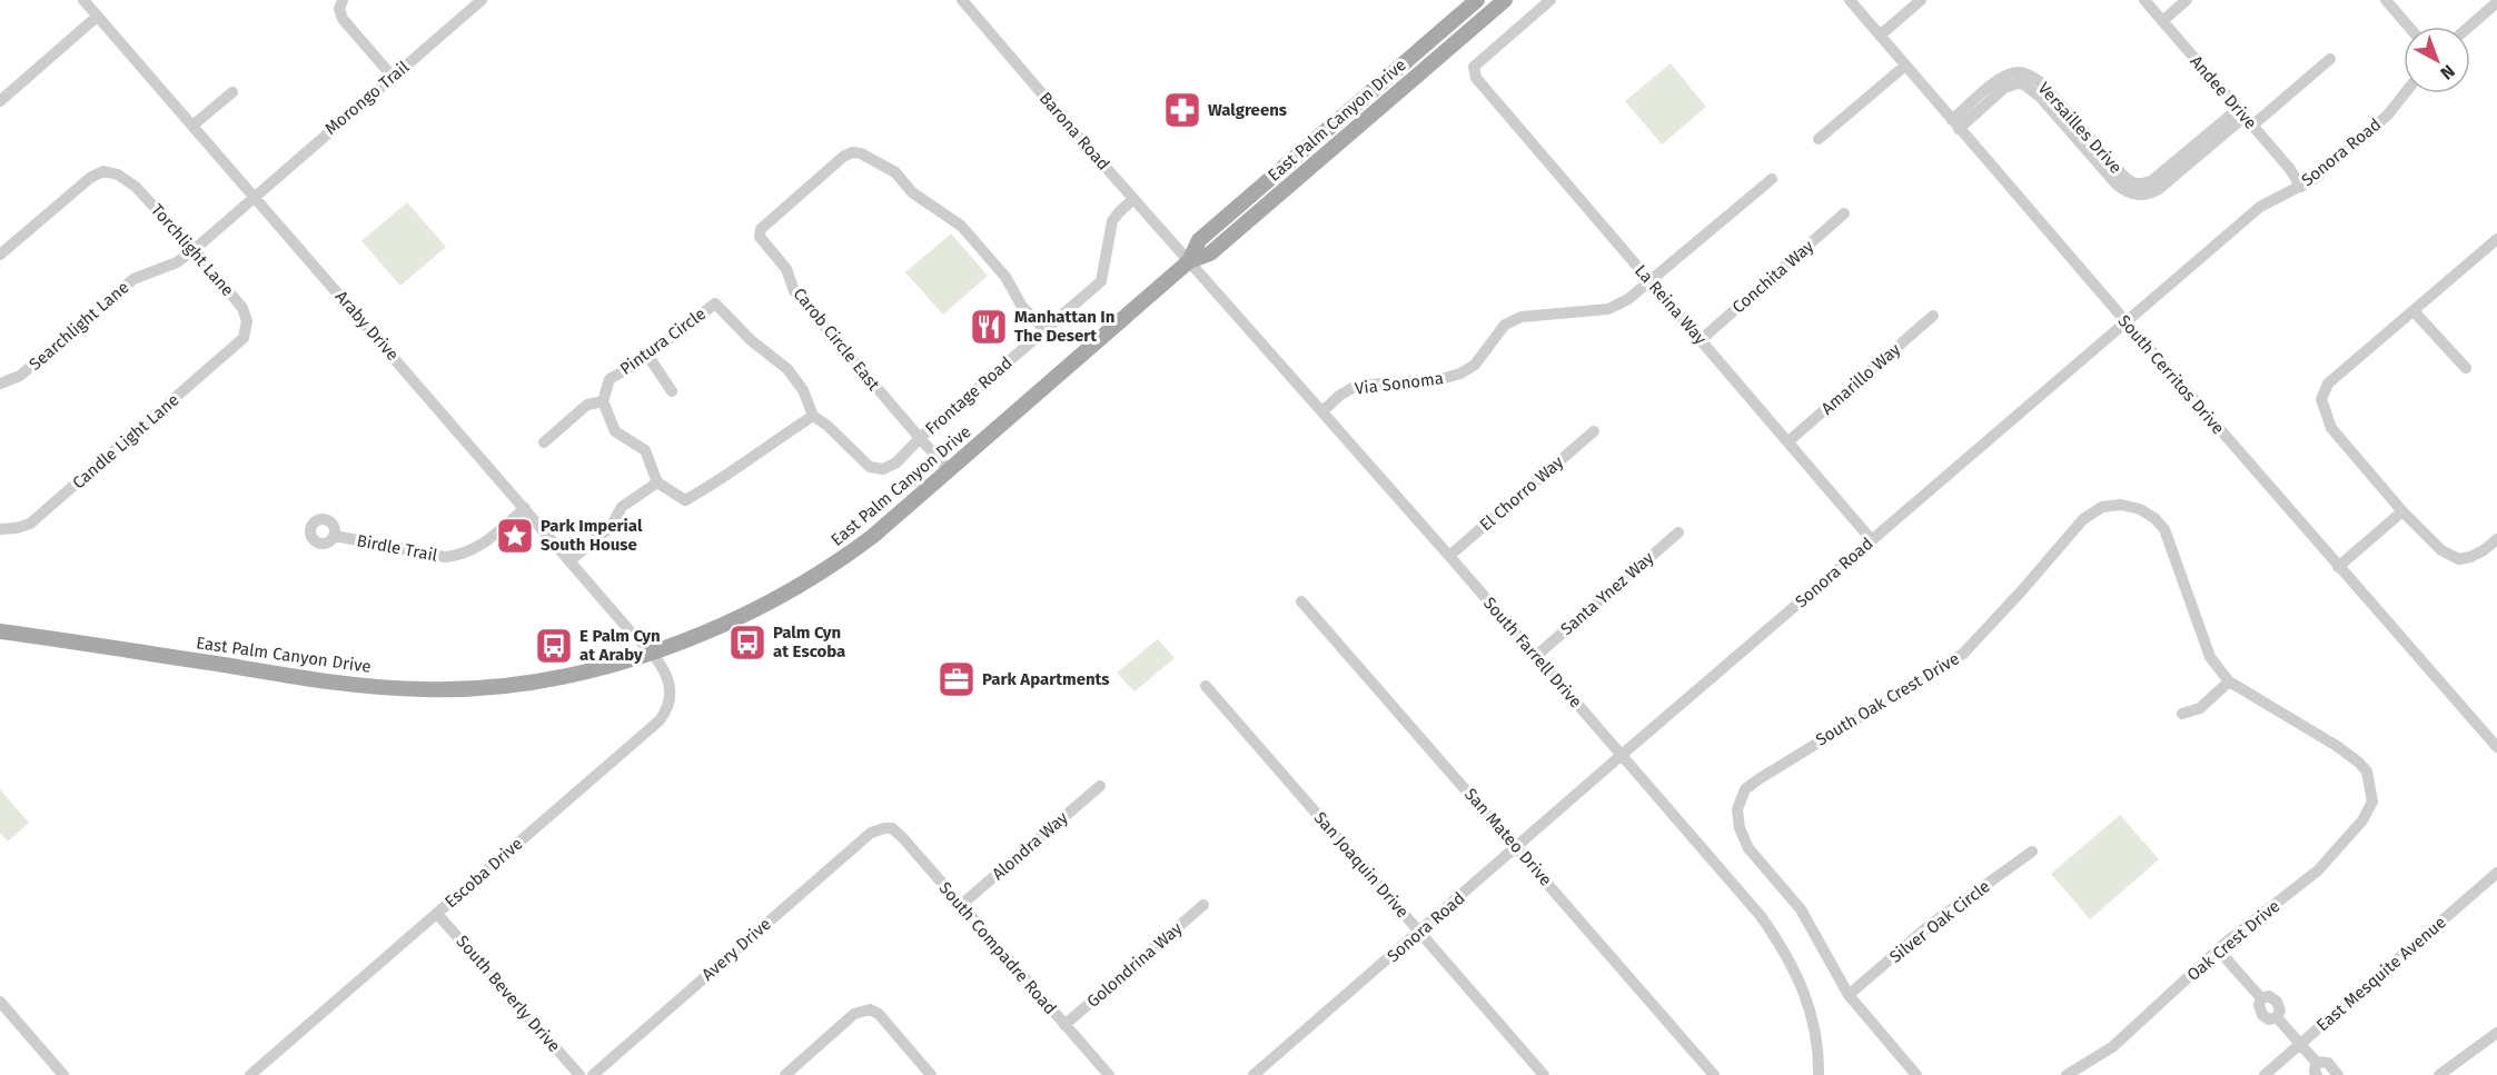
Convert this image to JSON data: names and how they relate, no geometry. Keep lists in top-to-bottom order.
{
  "streets": {
    "main road": ["East Palm Canyon Drive"],
    "street": [
      "Andee Drive",
      "Morongo Trail",
      "Versailles Drive",
      "Barona Road",
      "Sonora Road",
      "Torchlight Lane",
      "Conchita Way",
      "La Reina Way",
      "Searchlight Lane",
      "Araby Drive",
      "Carob Circle East",
      "Pintura Circle",
      "South Cerritos Drive",
      "Amarillo Way",
      "Via Sonoma",
      "Frontage Road",
      "Candle Light Lane",
      "El Chorro Way",
      "Birdle Trail",
      "Santa Ynez Way",
      "South Farrell Drive",
      "South Oak Crest Drive",
      "San Mateo Drive",
      "Alondra Way",
      "San Joaquin Drive",
      "Escoba Drive",
      "Silver Oak Circle",
      "Oak Crest Drive",
      "South Compadre Road",
      "Avery Drive",
      "Golondrina Way",
      "East Mesquite Avenue",
      "South Beverly Drive"
    ]
  },
  "crossings": [
    ["Andee Drive", "Versailles Drive"],
    ["Andee Drive", "Sonora Road"],
    ["Morongo Trail", "Torchlight Lane"],
    ["Morongo Trail", "Searchlight Lane"],
    ["Morongo Trail", "Araby Drive"],
    ["East Palm Canyon Drive", "Barona Road"],
    ["East Palm Canyon Drive", "Araby Drive"],
    ["East Palm Canyon Drive", "Frontage Road"],
    ["East Palm Canyon Drive", "South Farrell Drive"],
    ["East Palm Canyon Drive", "Escoba Drive"],
    ["Versailles Drive", "South Cerritos Drive"],
    ["Barona Road", "Frontage Road"],
    ["Barona Road", "South Farrell Drive"],
    ["Sonora Road", "La Reina Way"],
    ["Sonora Road", "South Cerritos Drive"],
    ["Sonora Road", "South Farrell Drive"],
    ["Sonora Road", "San Mateo Drive"],
    ["Sonora Road", "San Joaquin Drive"],
    ["Torchlight Lane", "Searchlight Lane"],
    ["Torchlight Lane", "Candle Light Lane"],
    ["Conchita Way", "La Reina Way"],
    ["La Reina Way", "Amarillo Way"],
    ["La Reina Way", "Via Sonoma"],
    ["Araby Drive", "Birdle Trail"],
    ["Araby Drive", "Escoba Drive"],
    ["Carob Circle East", "Pintura Circle"],
    ["Carob Circle East", "Frontage Road"],
    ["Pintura Circle", "Frontage Road"],
    ["Via Sonoma", "South Farrell Drive"],
    ["El Chorro Way", "South Farrell Drive"],
    ["Santa Ynez Way", "South Farrell Drive"],
    ["South Oak Crest Drive", "Silver Oak Circle"],
    ["South Oak Crest Drive", "Oak Crest Drive"],
    ["Alondra Way", "South Compadre Road"],
    ["Escoba Drive", "South Beverly Drive"],
    ["South Compadre Road", "Avery Drive"],
    ["South Compadre Road", "Golondrina Way"]
  ],
  "places": {
    "pharmacy": ["Walgreens"],
    "restaurant": ["Manhattan In The Desert"],
    "place": ["Park Imperial South House"],
    "bus stop": ["Palm Cyn at Escoba", "E Palm Cyn at Araby"],
    "office": ["Park Apartments"]
  },
  "north": "bottom right"
}
